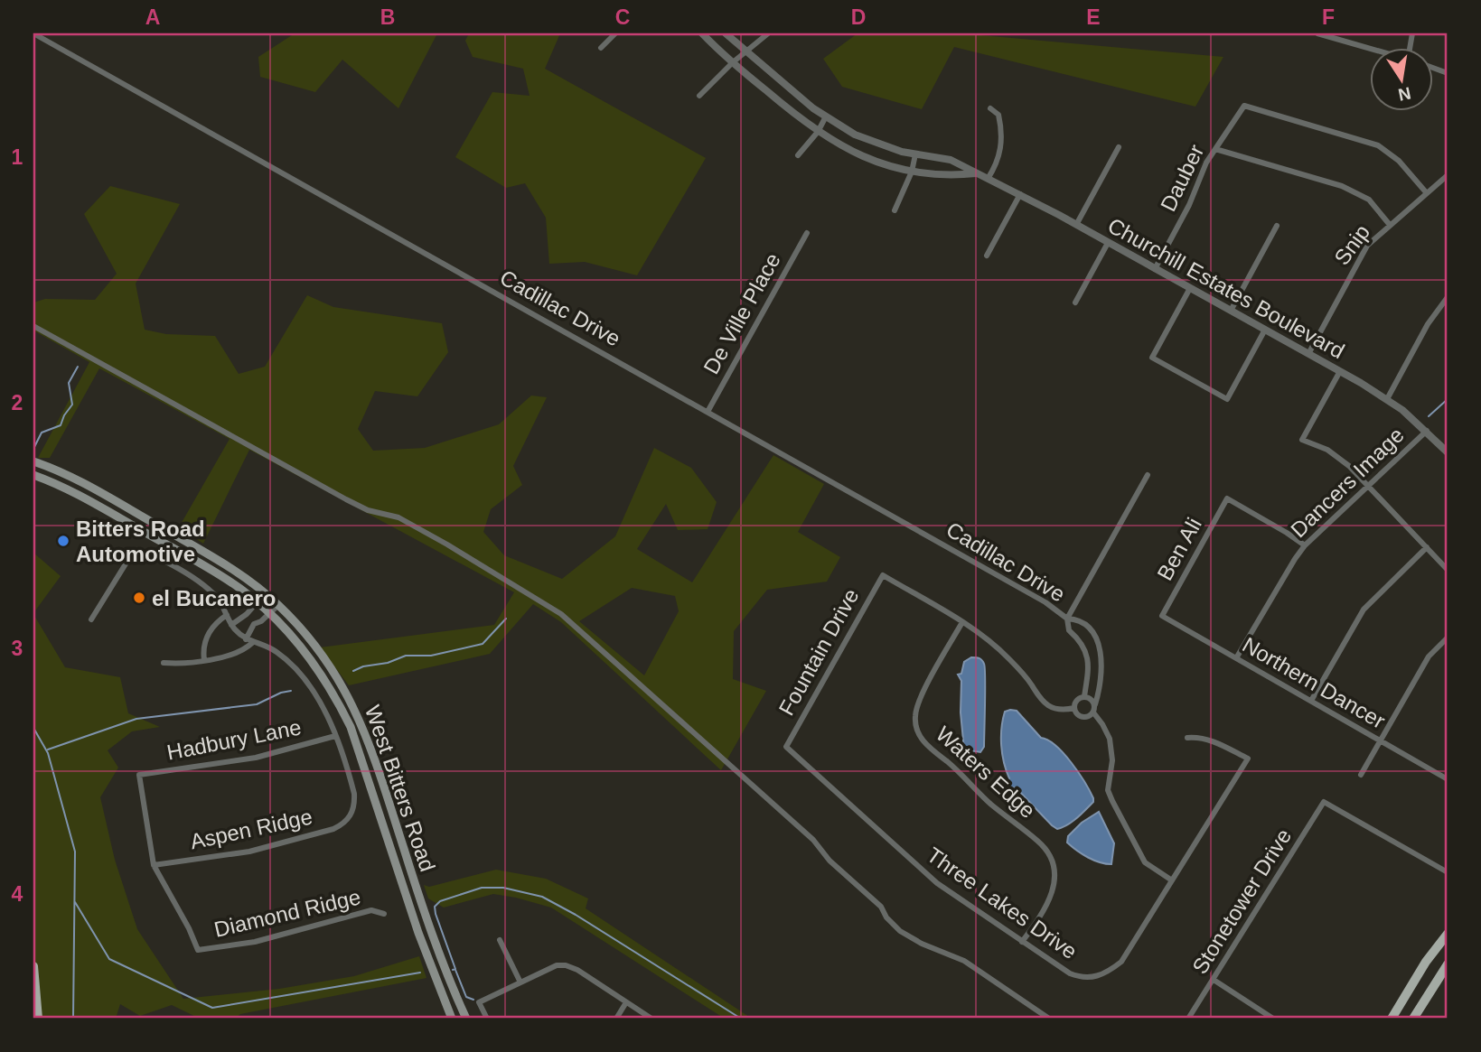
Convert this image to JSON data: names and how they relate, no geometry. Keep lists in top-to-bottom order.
{
  "streets": {
    "main road": ["West Bitters Road"],
    "street": [
      "Dauber",
      "Snip",
      "Churchill Estates Boulevard",
      "Cadillac Drive",
      "De Ville Place",
      "Dancers Image",
      "Ben Ali",
      "Fountain Drive",
      "Northern Dancer",
      "Hadbury Lane",
      "Waters Edge",
      "Aspen Ridge",
      "Stonetower Drive",
      "Three Lakes Drive",
      "Diamond Ridge"
    ]
  },
  "crossings": [
    ["Dauber", "Snip"],
    ["Dauber", "Churchill Estates Boulevard"],
    ["Snip", "Churchill Estates Boulevard"],
    ["Churchill Estates Boulevard", "Dancers Image"],
    ["Cadillac Drive", "De Ville Place"],
    ["Dancers Image", "Ben Ali"],
    ["Dancers Image", "Northern Dancer"],
    ["Ben Ali", "Northern Dancer"],
    ["Fountain Drive", "Waters Edge"],
    ["Fountain Drive", "Three Lakes Drive"],
    ["Hadbury Lane", "Aspen Ridge"],
    ["Hadbury Lane", "Diamond Ridge"],
    ["Waters Edge", "Three Lakes Drive"],
    ["Aspen Ridge", "Diamond Ridge"]
  ],
  "places": ["Bitters Road Automotive", "el Bucanero"],
  "north": "bottom",
  "grid": {
    "columns": [
      "A",
      "B",
      "C",
      "D",
      "E",
      "F"
    ],
    "rows": [
      "1",
      "2",
      "3",
      "4"
    ]
  }
}
